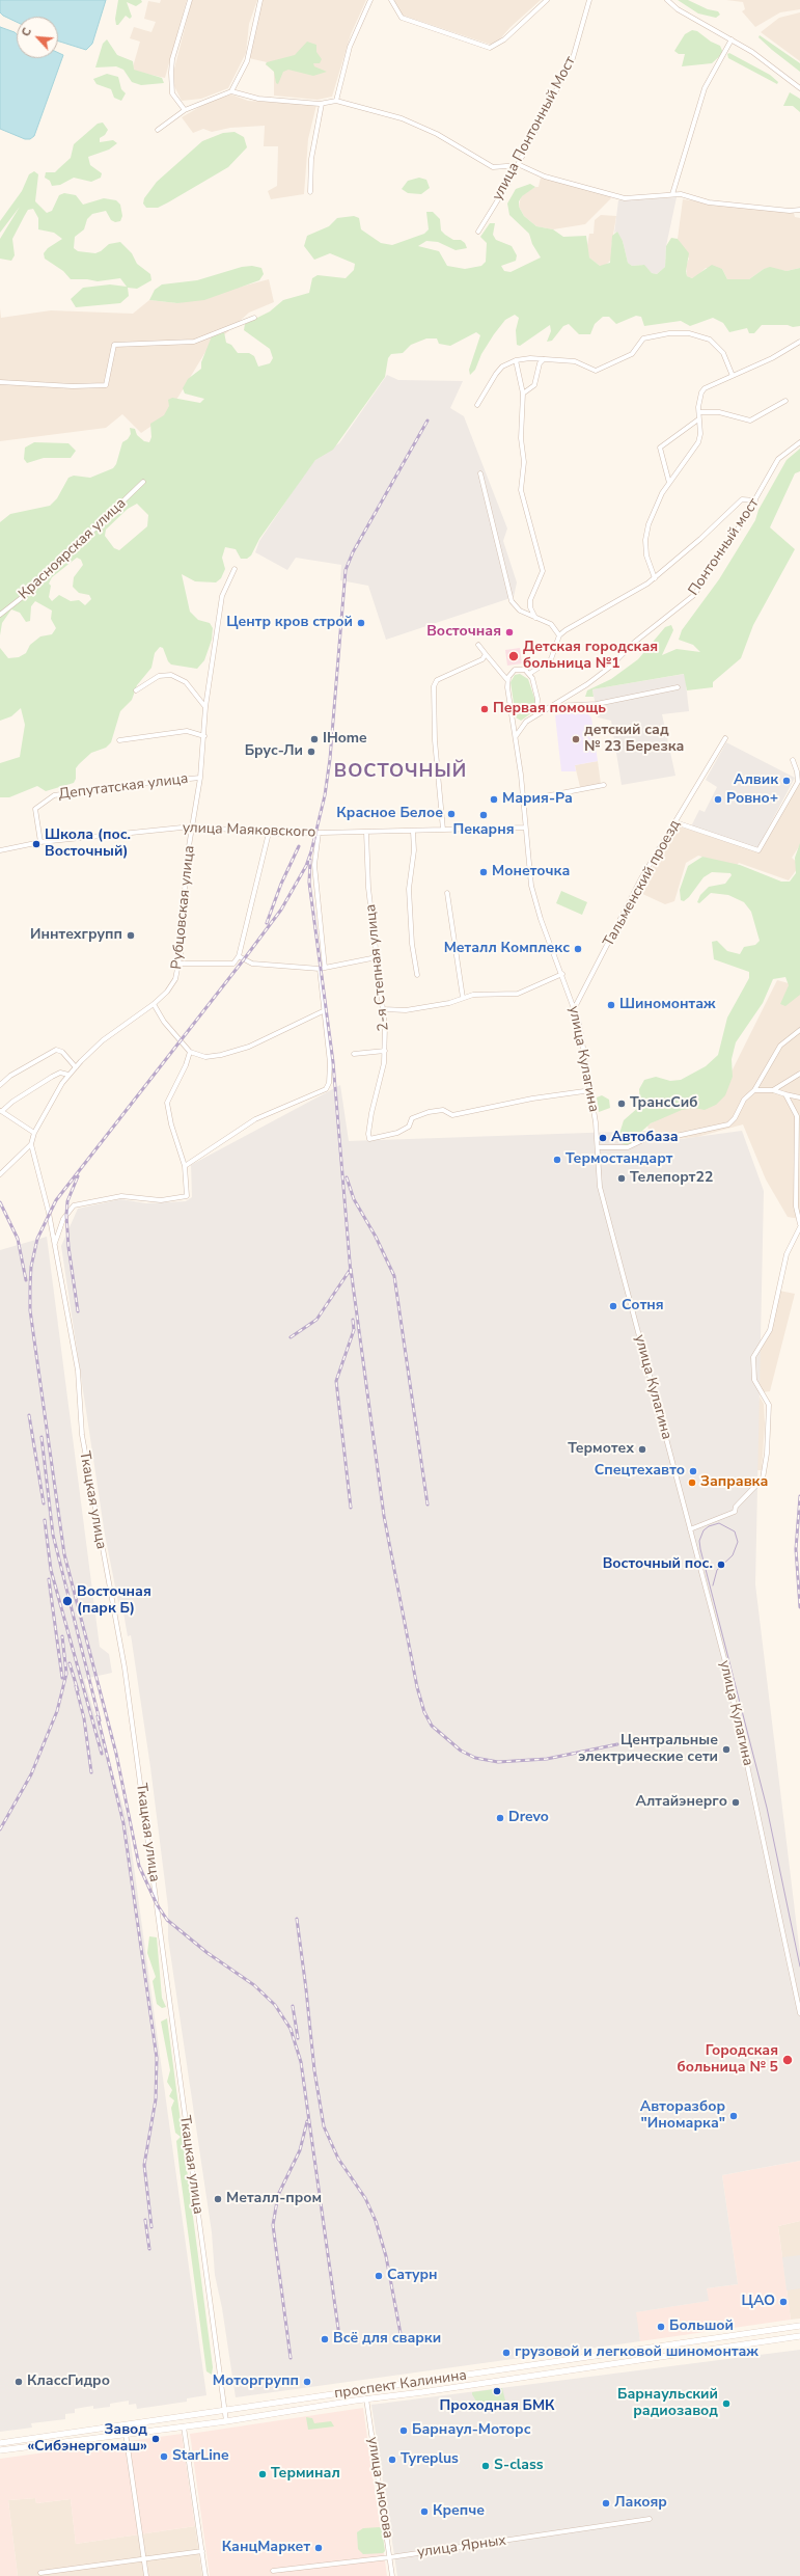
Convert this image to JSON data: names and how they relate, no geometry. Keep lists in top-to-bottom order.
{
  "streets": {
    "main road": ["проспект Калинина"],
    "street": [
      "улица Понтонный Мост",
      "Понтонный мост",
      "Красноярская улица",
      "Депутатская улица",
      "улица Маяковского",
      "Тальменский проезд",
      "Рубцовская улица",
      "2-я Степная улица",
      "улица Кулагина",
      "Ткацкая улица",
      "улица Аносова",
      "улица Ярных"
    ]
  },
  "crossings": [
    ["Депутатская улица", "улица Маяковского"],
    ["Депутатская улица", "Рубцовская улица"],
    ["улица Маяковского", "Рубцовская улица"],
    ["улица Маяковского", "2-я Степная улица"],
    ["улица Маяковского", "улица Кулагина"],
    ["Тальменский проезд", "улица Кулагина"],
    ["Рубцовская улица", "Ткацкая улица"],
    ["2-я Степная улица", "улица Кулагина"],
    ["Ткацкая улица", "проспект Калинина"],
    ["проспект Калинина", "улица Аносова"],
    ["улица Аносова", "улица Ярных"]
  ],
  "districts": ["ВОСТОЧНЫЙ"],
  "places": [
    "Центр кров строй",
    "Восточная",
    "Детская городская больница №1",
    "Первая помощь",
    "IHome",
    "детский сад № 23 Березка",
    "Брус-Ли",
    "Алвик",
    "Мария-Ра",
    "Ровно+",
    "Красное Белое",
    "Пекарня",
    "Школа (пос. Восточный)",
    "Монеточка",
    "Иннтехгрупп",
    "Металл Комплекс",
    "Шиномонтаж",
    "ТрансСиб",
    "Автобаза",
    "Термостандарт",
    "Телепорт22",
    "Сотня",
    "Термотех",
    "Спецтехавто",
    "Заправка",
    "Восточный пос.",
    "Восточная (парк Б)",
    "Центральные электрические сети",
    "Алтайэнерго",
    "Drevo",
    "Городская больница № 5",
    "Авторазбор \"Иномарка\"",
    "Металл-пром",
    "Сатурн",
    "ЦАО",
    "Большой",
    "Всё для сварки",
    "грузовой и легковой шиномонтаж",
    "КлассГидро",
    "Моторгрупп",
    "Проходная БМК",
    "Барнаульский радиозавод",
    "Барнаул-Моторс",
    "Завод «Сибэнергомаш»",
    "StarLine",
    "Tyreplus",
    "S-class",
    "Терминал",
    "Лакояр",
    "Крепче",
    "КанцМаркет"
  ],
  "north": "top left"
}
